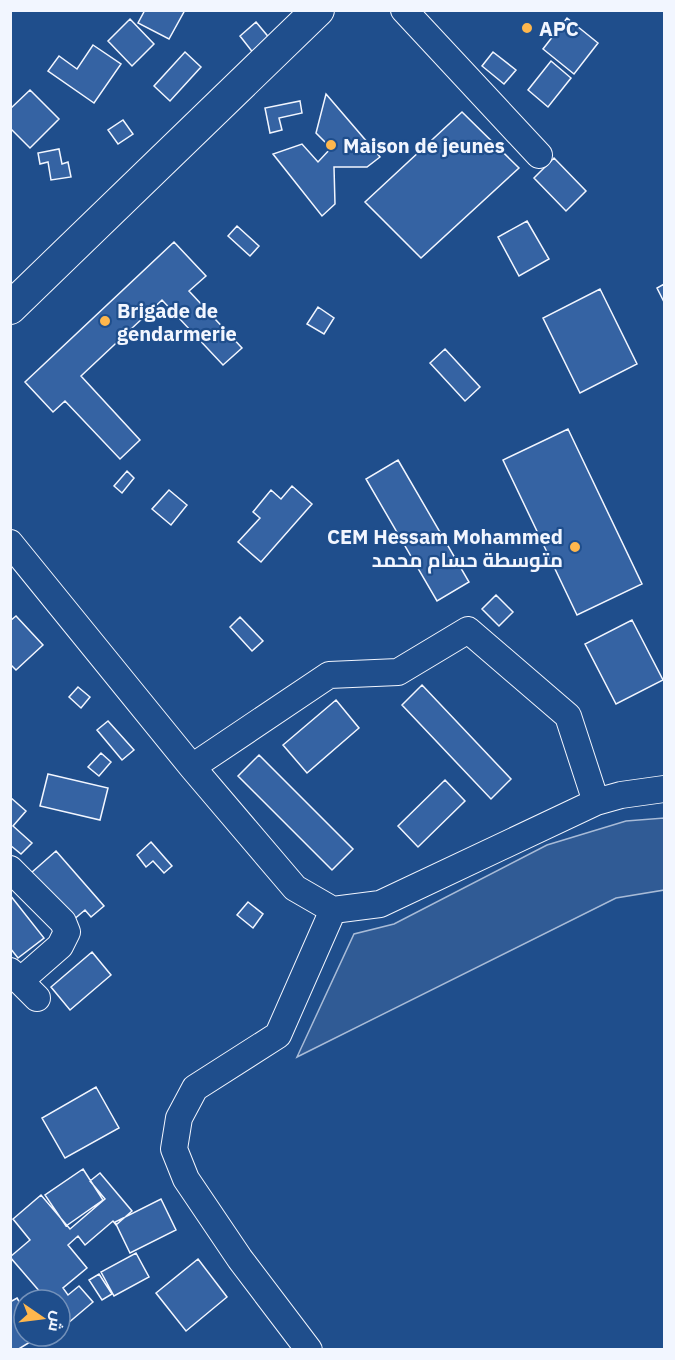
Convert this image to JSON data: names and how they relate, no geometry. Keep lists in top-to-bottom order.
{
  "places": [
    "APC",
    "Maison de jeunes",
    "Brigade de gendarmerie",
    "CEM Hessam Mohammed متوسطة حسام محمد"
  ],
  "north": "right"
}
